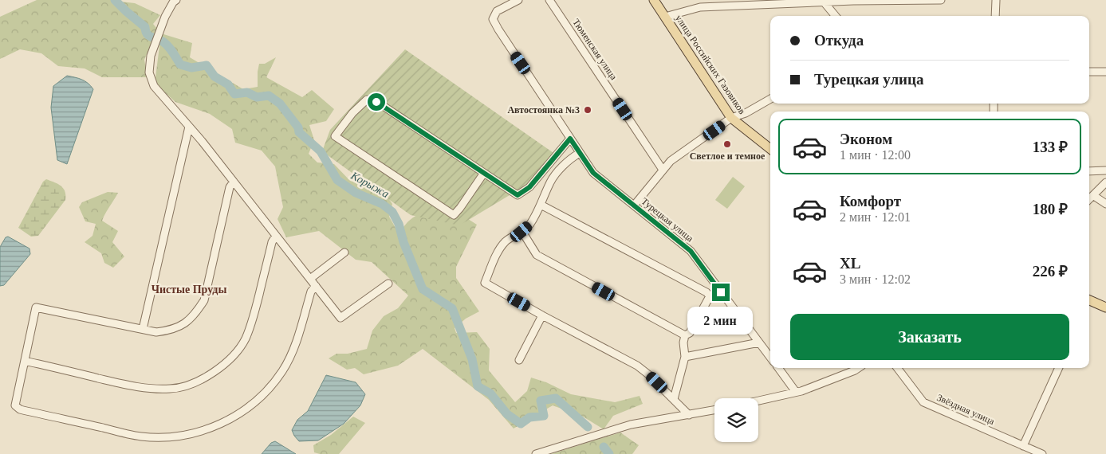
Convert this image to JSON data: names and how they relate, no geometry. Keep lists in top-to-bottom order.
{
  "streets": {
    "main road": ["улица Российских Газовиков"],
    "street": ["Тюменская улица", "Турецкая улица", "Звёздная улица"]
  },
  "districts": ["Чистые Пруды"],
  "water": ["Корыжа"],
  "places": ["Автостоянка №3", "Светлое и темное"],
  "page": {
    "banner": ["Откуда", "Турецкая улица"],
    "list": [
      {
        "name": "Эконом",
        "note": "1 мин · 12:00",
        "value": "133 ₽"
      },
      {
        "name": "Комфорт",
        "note": "2 мин · 12:01",
        "value": "180 ₽"
      },
      {
        "name": "XL",
        "note": "3 мин · 12:02",
        "value": "226 ₽"
      }
    ],
    "buttons": "Заказать",
    "bubble": "2 мин"
  }
}
